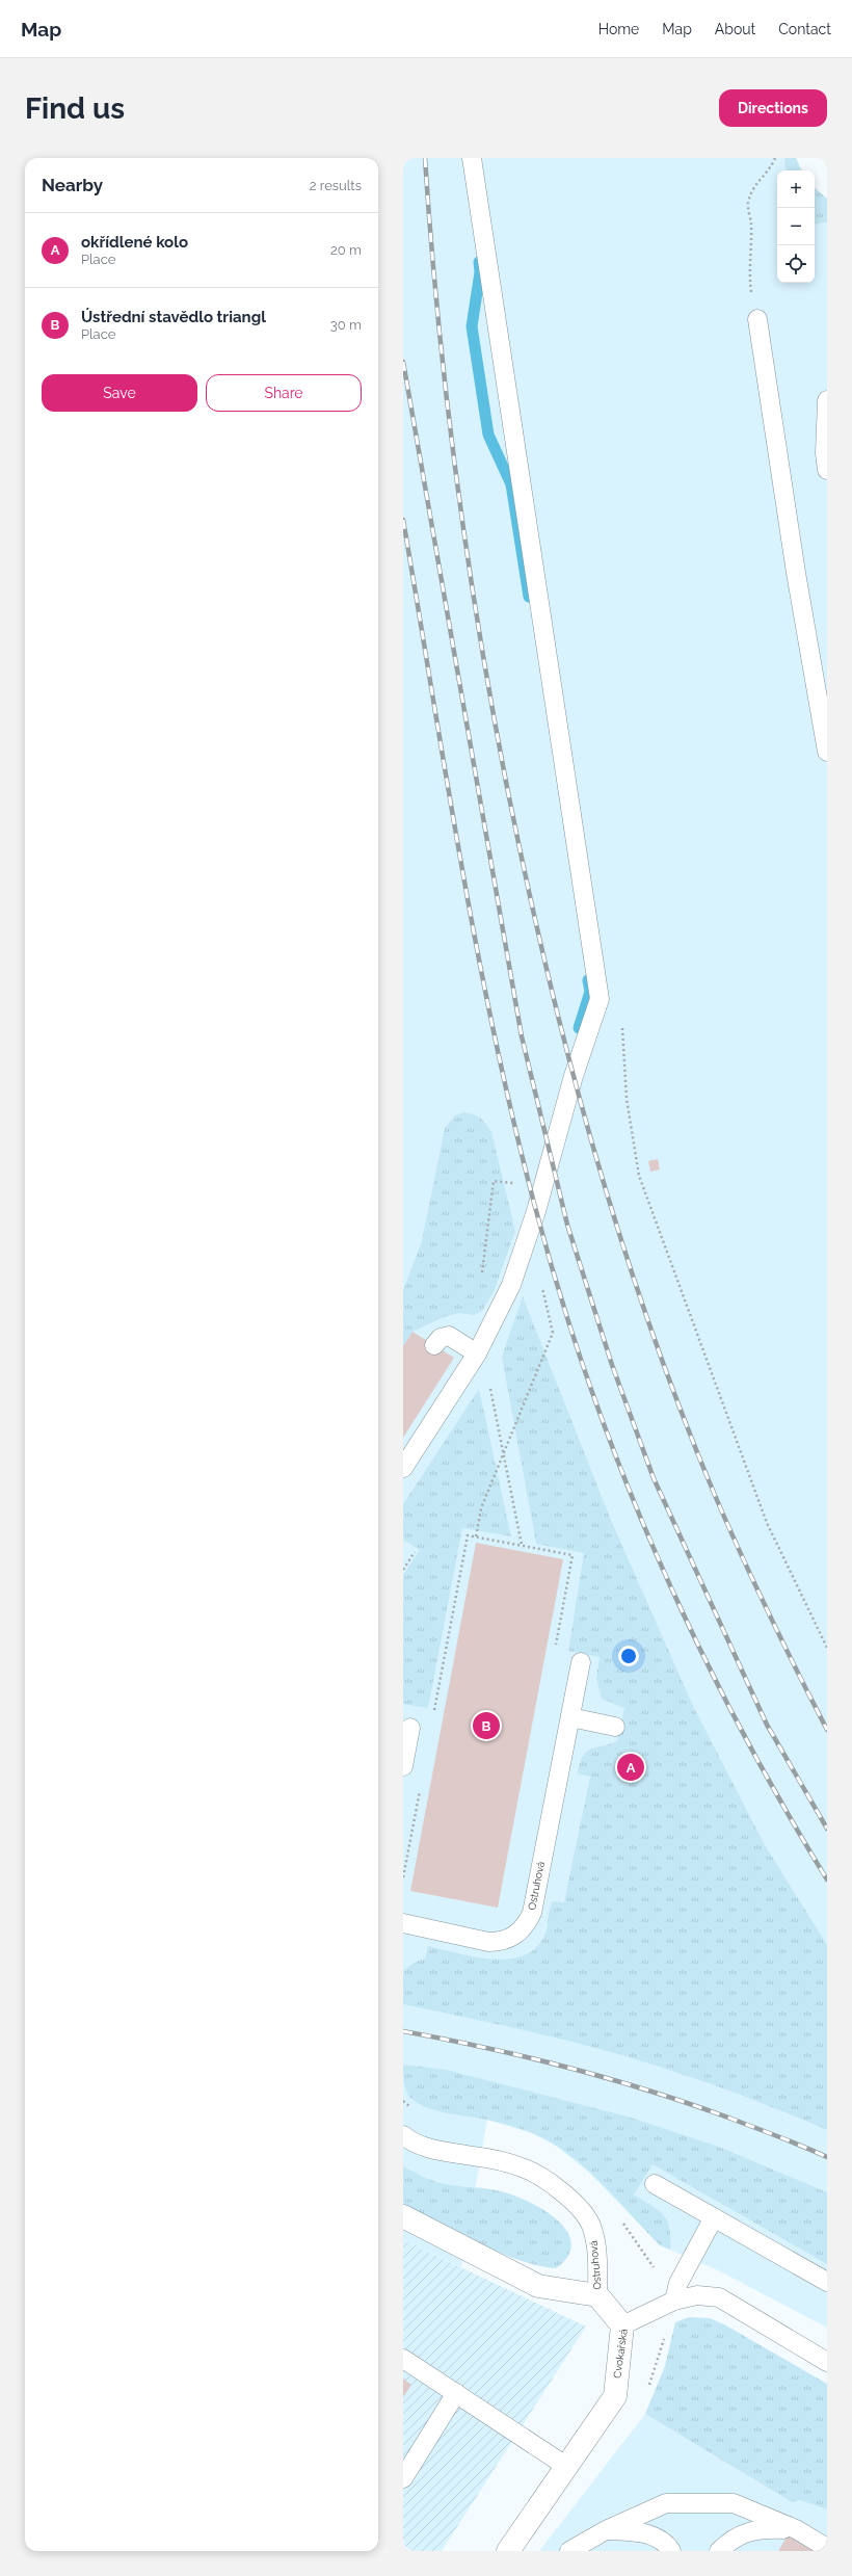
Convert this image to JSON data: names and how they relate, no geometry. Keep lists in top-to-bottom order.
{
  "streets": {
    "street": ["Ostruhová", "Cvokařská"]
  },
  "crossings": [
    ["Ostruhová", "Cvokařská"]
  ],
  "page": {
    "header": "Map",
    "nav": [
      "Home",
      "Map",
      "About",
      "Contact"
    ],
    "buttons": [
      "Directions",
      ["Save", "Share"]
    ],
    "title": "Find us",
    "heading": ["Nearby", "2 results"],
    "map_buttons": ["+", "−"],
    "list": [
      {
        "mark": "A",
        "name": "okřídlené kolo",
        "note": "Place",
        "value": "20 m"
      },
      {
        "mark": "B",
        "name": "Ústřední stavědlo triangl",
        "note": "Place",
        "value": "30 m"
      }
    ],
    "pins": ["B", "A"]
  }
}
